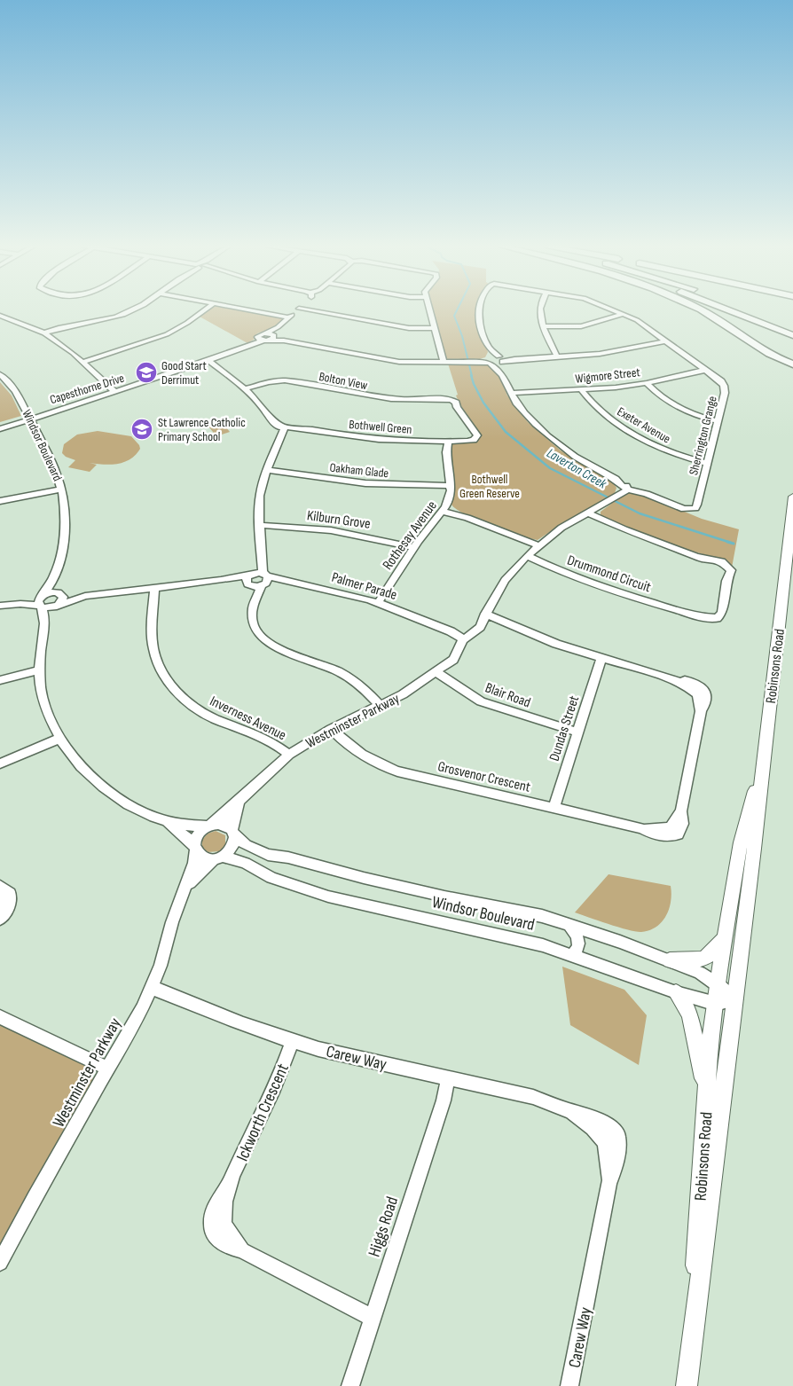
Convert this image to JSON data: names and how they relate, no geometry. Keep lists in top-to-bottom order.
{
  "streets": {
    "main road": ["Robinsons Road"],
    "street": [
      "Wigmore Street",
      "Bolton View",
      "Capesthorne Drive",
      "Exeter Avenue",
      "Bothwell Green",
      "Sherrington Grange",
      "Windsor Boulevard",
      "Oakham Glade",
      "Kilburn Grove",
      "Rothesay Avenue",
      "Drummond Circuit",
      "Palmer Parade",
      "Blair Road",
      "Inverness Avenue",
      "Westminster Parkway",
      "Dundas Street",
      "Grosvenor Crescent",
      "Carew Way",
      "Ickworth Crescent",
      "Higgs Road"
    ]
  },
  "crossings": [
    ["Wigmore Street", "Exeter Avenue"],
    ["Wigmore Street", "Sherrington Grange"],
    ["Bolton View", "Bothwell Green"],
    ["Capesthorne Drive", "Windsor Boulevard"],
    ["Exeter Avenue", "Sherrington Grange"],
    ["Bothwell Green", "Rothesay Avenue"],
    ["Sherrington Grange", "Westminster Parkway"],
    ["Windsor Boulevard", "Robinsons Road"],
    ["Windsor Boulevard", "Westminster Parkway"],
    ["Oakham Glade", "Rothesay Avenue"],
    ["Kilburn Grove", "Rothesay Avenue"],
    ["Rothesay Avenue", "Palmer Parade"],
    ["Drummond Circuit", "Westminster Parkway"],
    ["Palmer Parade", "Westminster Parkway"],
    ["Blair Road", "Westminster Parkway"],
    ["Blair Road", "Dundas Street"],
    ["Inverness Avenue", "Westminster Parkway"],
    ["Westminster Parkway", "Grosvenor Crescent"],
    ["Westminster Parkway", "Carew Way"],
    ["Dundas Street", "Grosvenor Crescent"],
    ["Carew Way", "Ickworth Crescent"],
    ["Carew Way", "Higgs Road"],
    ["Ickworth Crescent", "Higgs Road"]
  ],
  "water": ["Laverton Creek"],
  "parks": ["Bothwell Green Reserve"],
  "places": {
    "school or university": ["Good Start Derrimut", "St Lawrence Catholic Primary School"]
  }
}
